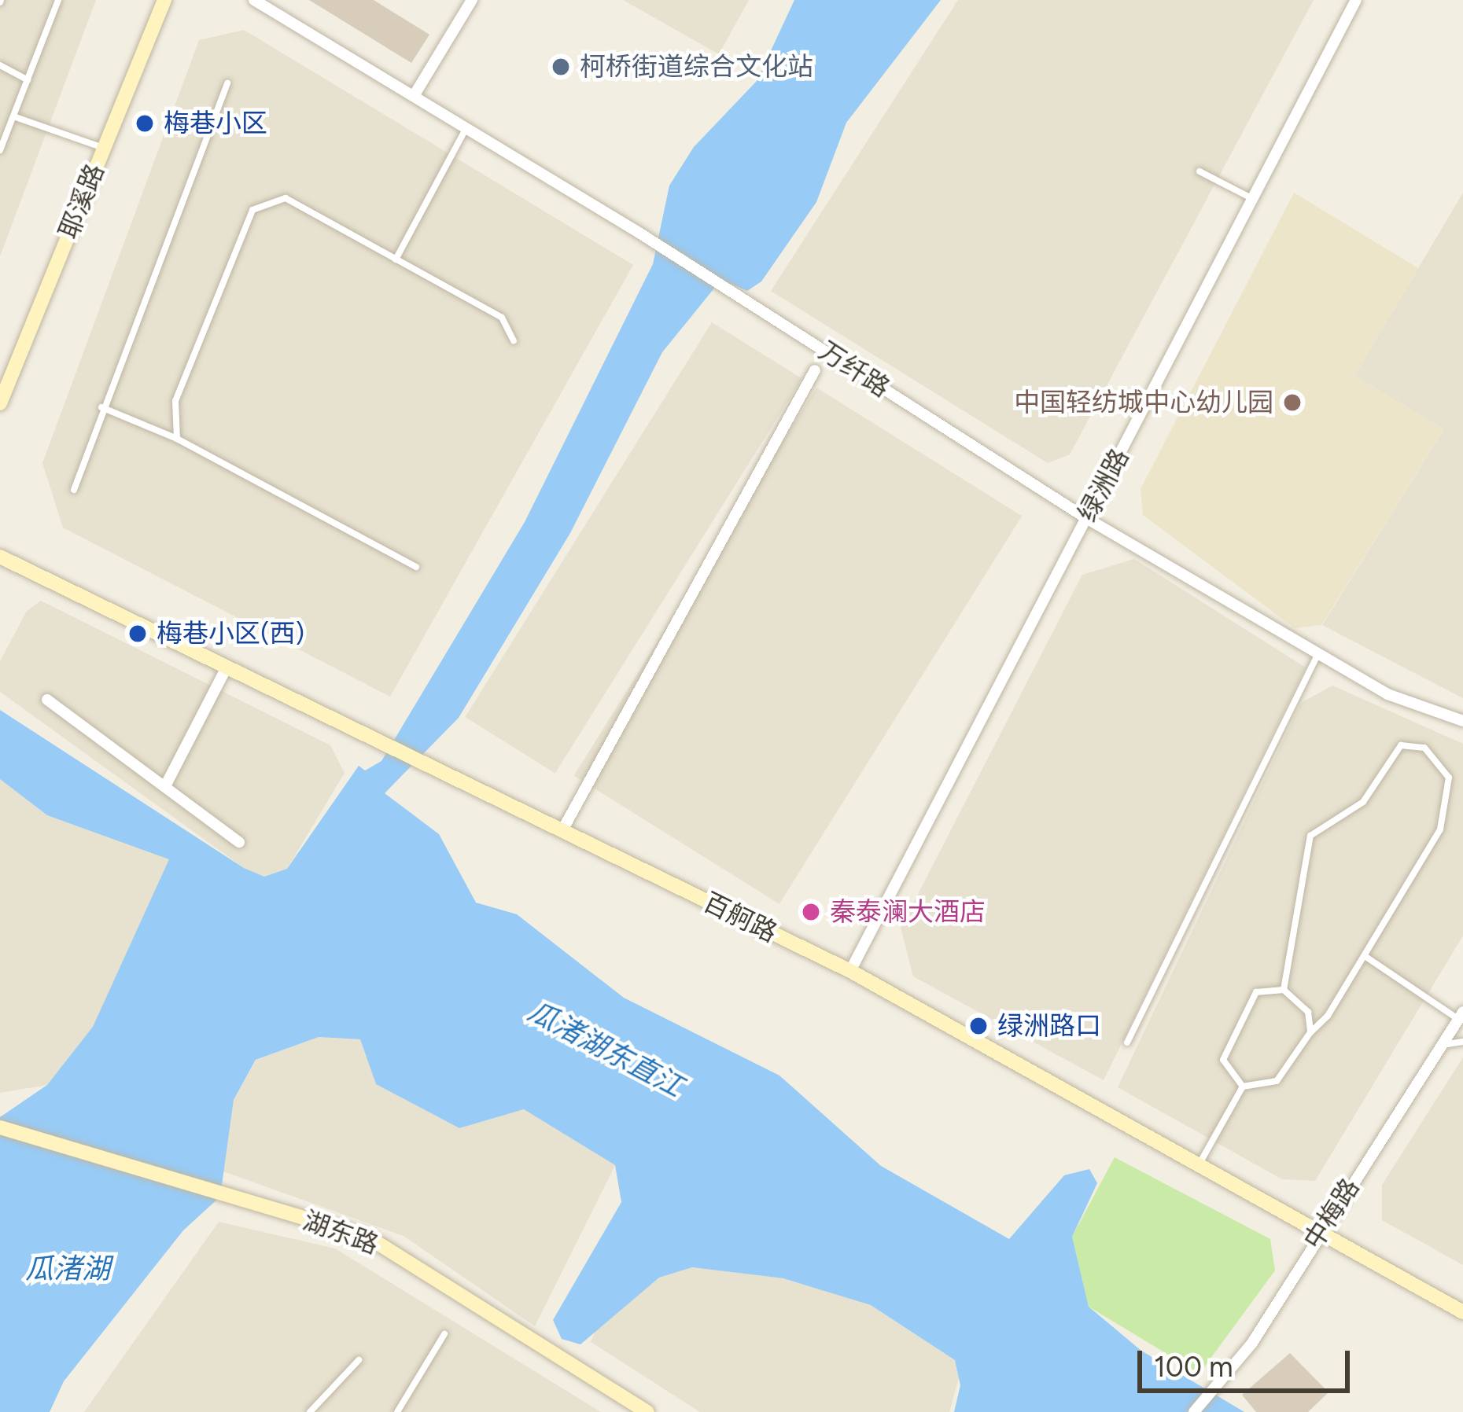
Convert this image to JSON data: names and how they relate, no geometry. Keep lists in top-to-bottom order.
{
  "streets": {
    "street": [
      "耶溪路",
      "万纤路",
      "绿洲路",
      "百舸路",
      "中梅路",
      "湖东路"
    ]
  },
  "crossings": [
    ["万纤路", "绿洲路"],
    ["绿洲路", "百舸路"],
    ["百舸路", "中梅路"]
  ],
  "water": ["瓜渚湖东直江", "瓜渚湖"],
  "places": [
    "柯桥街道综合文化站",
    "梅巷小区",
    "中国轻纺城中心幼儿园",
    "梅巷小区(西)",
    "秦泰澜大酒店",
    "绿洲路口"
  ],
  "scale_bar": "100 m"
}
